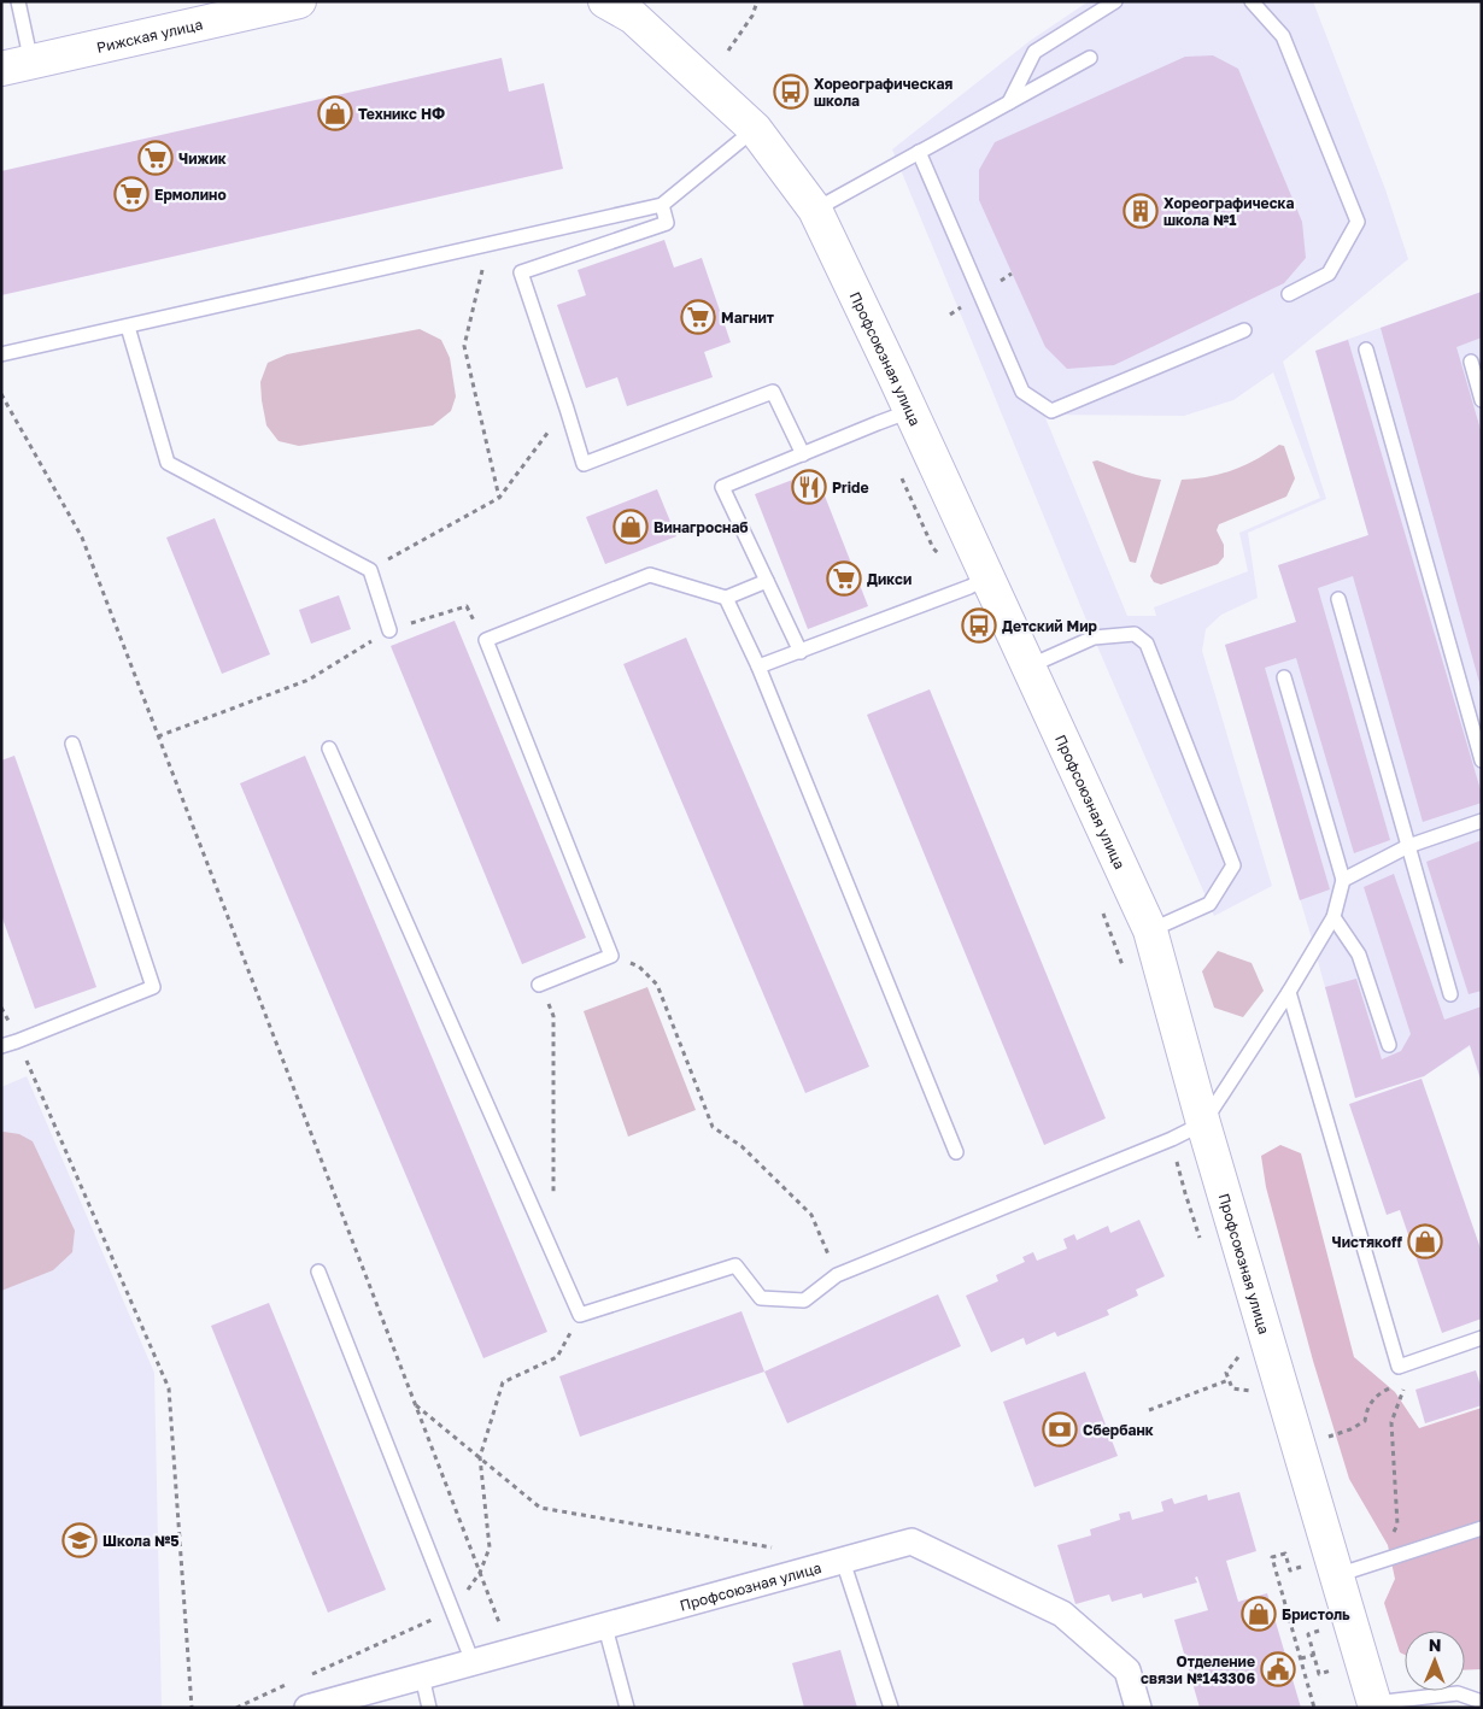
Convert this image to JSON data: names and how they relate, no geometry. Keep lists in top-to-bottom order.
{
  "streets": {
    "street": ["Рижская улица", "Профсоюзная улица"]
  },
  "places": {
    "bus stop": ["Хореографическая школа", "Детский Мир"],
    "shop": [
      "Техникс НФ",
      "Винагроснаб",
      "Чистякоff",
      "Бристоль"
    ],
    "supermarket": [
      "Чижик",
      "Ермолино",
      "Магнит",
      "Дикси"
    ],
    "building": ["Хореографическа школа №1"],
    "restaurant": ["Pride"],
    "bank": ["Сбербанк"],
    "school or university": ["Школа №5"],
    "public building": ["Отделение связи №143306"]
  },
  "north": "top"
}
